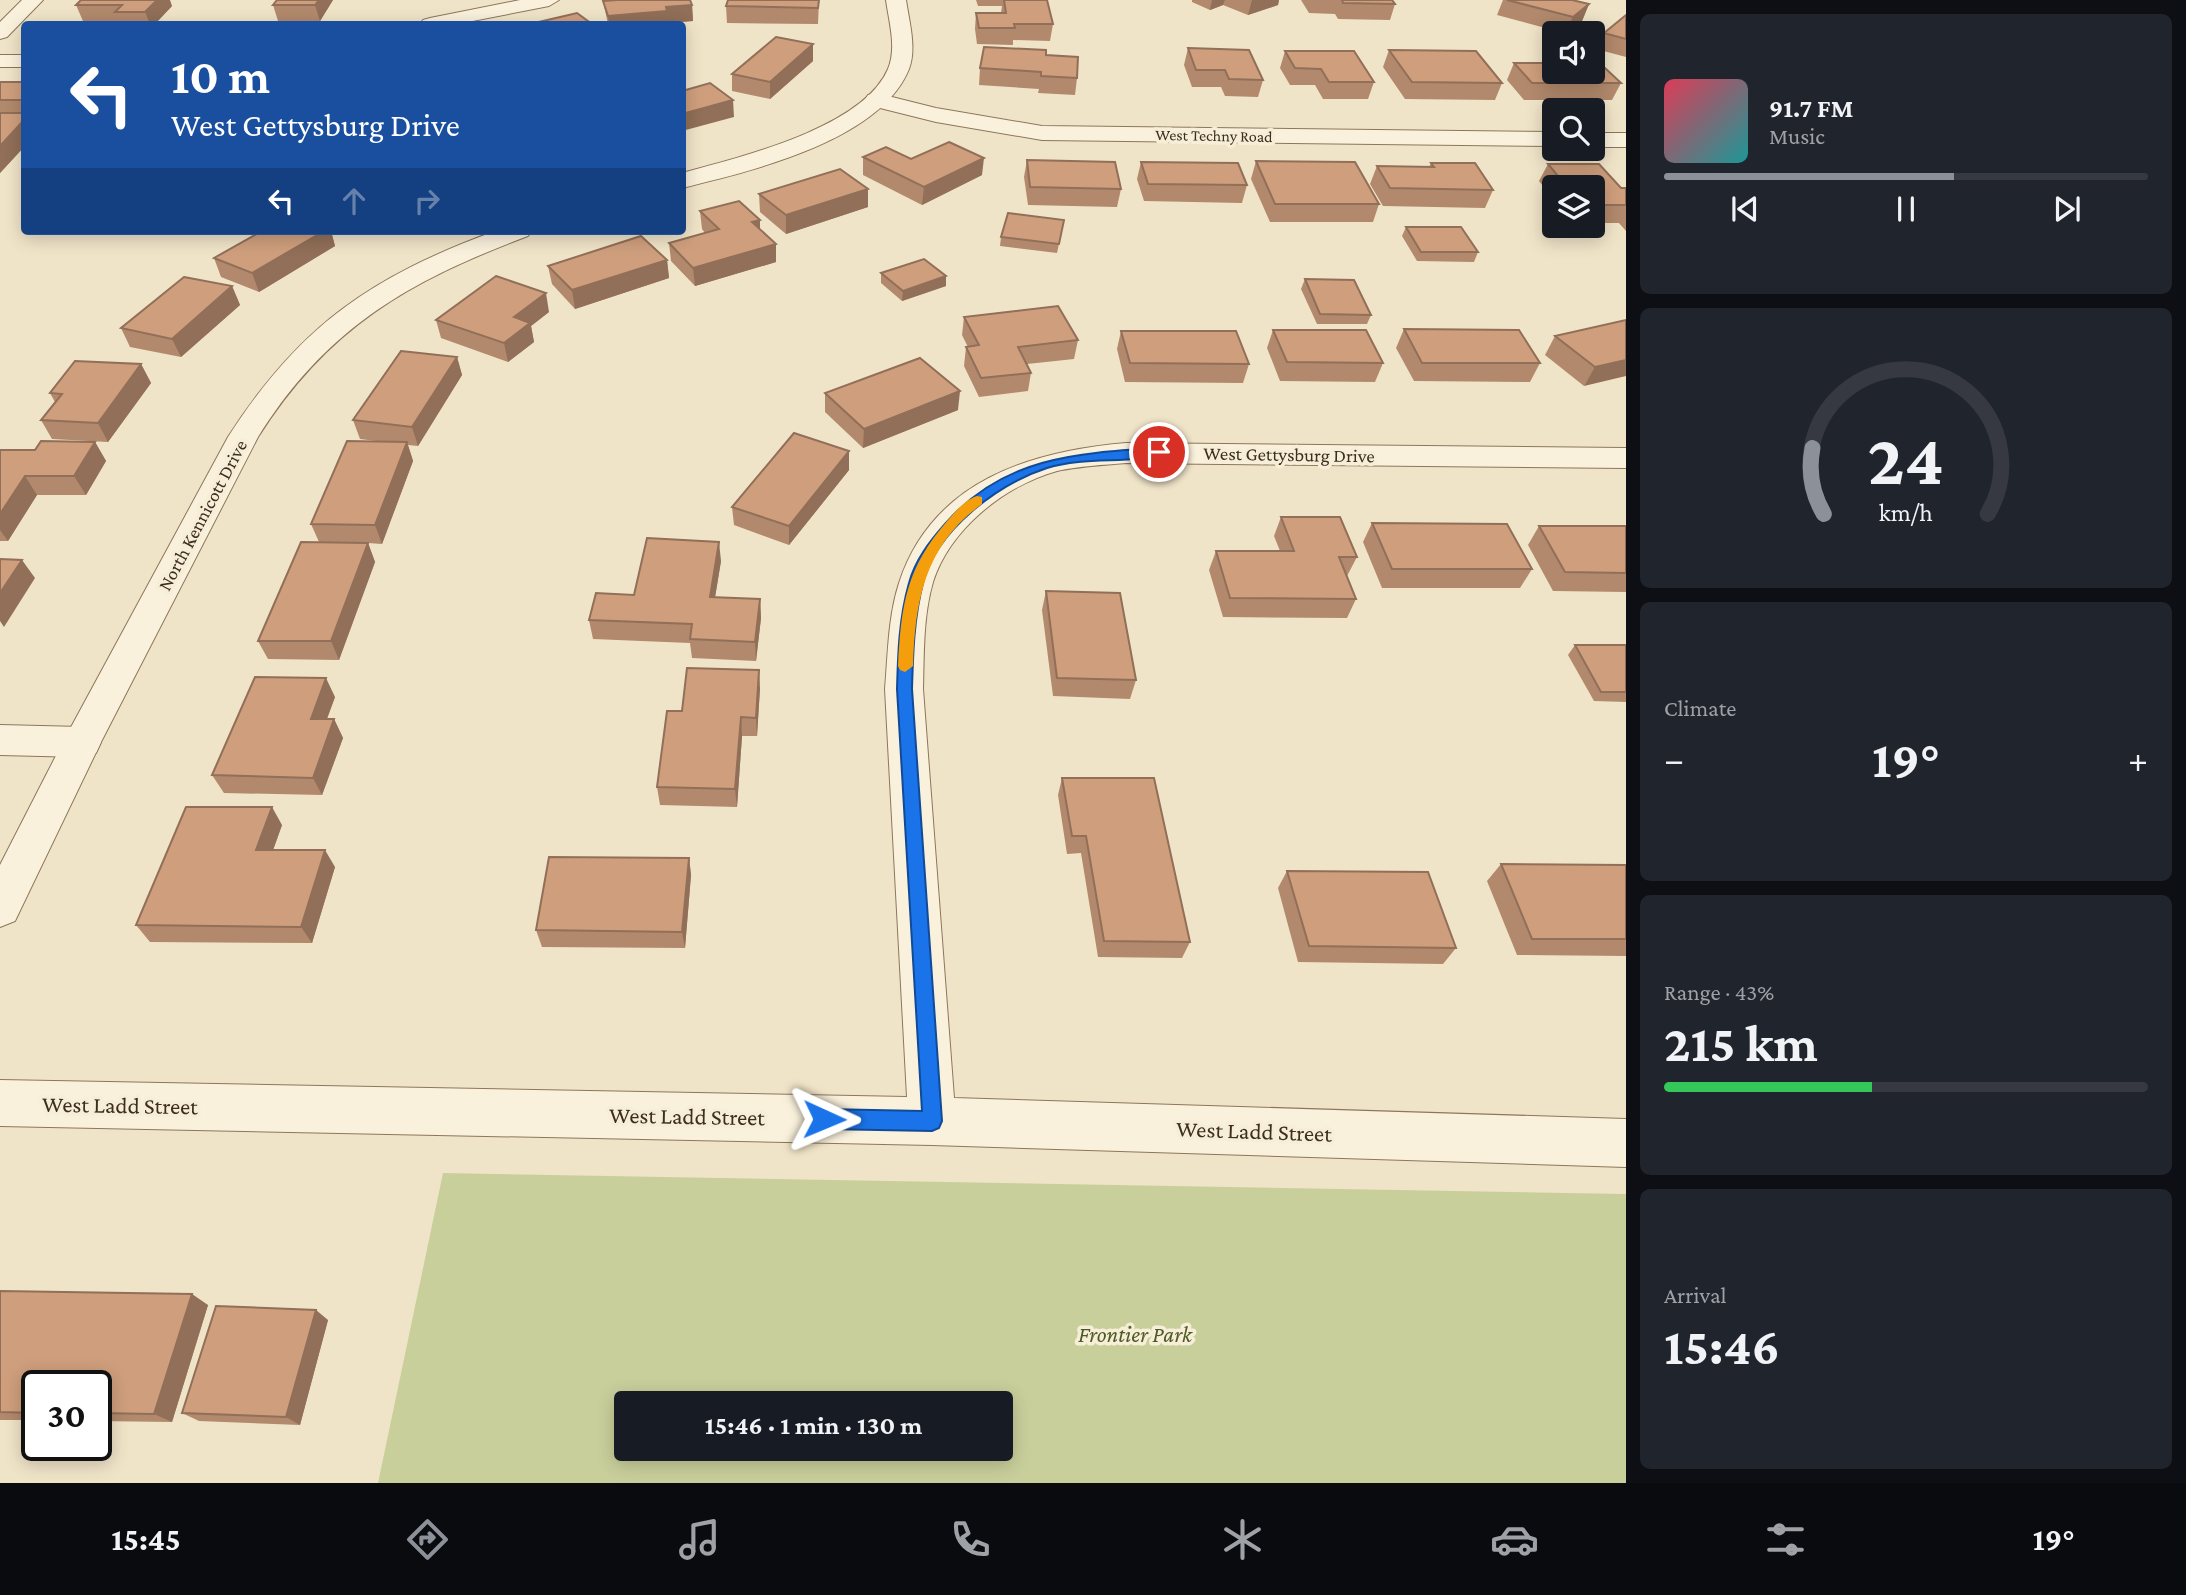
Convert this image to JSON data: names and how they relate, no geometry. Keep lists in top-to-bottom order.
{
  "streets": {
    "street": [
      "West Techny Road",
      "West Gettysburg Drive",
      "North Kennicott Drive",
      "West Ladd Street"
    ]
  },
  "crossings": [
    ["West Gettysburg Drive", "West Ladd Street"]
  ],
  "parks": ["Frontier Park"],
  "page": {
    "turn": ["10 m", "West Gettysburg Drive"],
    "song": ["91.7 FM", "Music"],
    "tile": [
      "Climate",
      ["Range · 43%", "215 km"],
      ["Arrival", "15:46"]
    ],
    "heat": ["−", "19°", "+"],
    "limit": "30",
    "trip": "15:46 · 1 min · 130 m",
    "tabs": ["15:45", "19°"],
    "gauge": ["24", "km/h"]
  }
}
